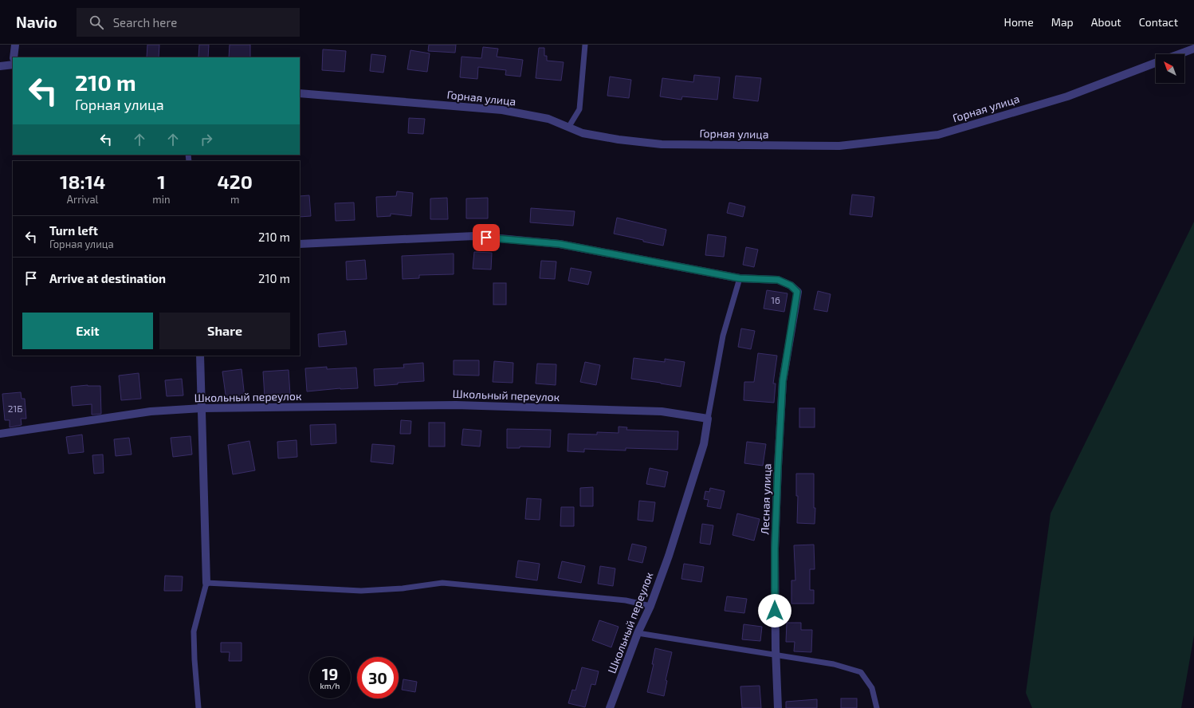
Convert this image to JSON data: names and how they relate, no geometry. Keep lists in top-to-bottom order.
{
  "streets": {
    "street": ["Горная улица", "Школьный переулок", "Лесная улица"]
  },
  "house_numbers": ["16", "21Б"],
  "north": "top left",
  "page": {
    "header": "Navio",
    "search": "Search here",
    "nav": [
      "Home",
      "Map",
      "About",
      "Contact"
    ],
    "turn": ["210 m", "Горная улица"],
    "eta": [
      "18:14",
      "Arrival",
      "1",
      "min",
      "420",
      "m"
    ],
    "list": [
      {
        "name": "Turn left",
        "note": "Горная улица",
        "value": "210 m"
      },
      {
        "name": "Arrive at destination",
        "value": "210 m"
      }
    ],
    "buttons": ["Exit", "Share"],
    "speed": "19 km/h",
    "limit": "30"
  }
}
